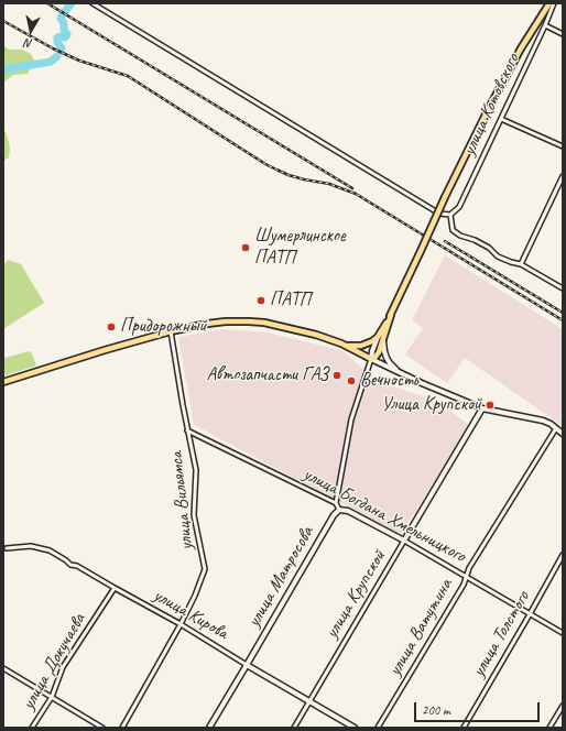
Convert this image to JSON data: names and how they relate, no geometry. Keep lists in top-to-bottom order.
{
  "streets": {
    "street": [
      "улица Котовского",
      "улица Вильямса",
      "улица Богдана Хмельницкого",
      "улица Матросова",
      "улица Крупской",
      "улица Кирова",
      "улица Ватутина",
      "улица Толстого",
      "улица Докучаева"
    ]
  },
  "crossings": [
    ["улица Вильямса", "улица Богдана Хмельницкого"],
    ["улица Вильямса", "улица Кирова"],
    ["улица Богдана Хмельницкого", "улица Матросова"],
    ["улица Богдана Хмельницкого", "улица Крупской"],
    ["улица Богдана Хмельницкого", "улица Ватутина"],
    ["улица Богдана Хмельницкого", "улица Толстого"],
    ["улица Матросова", "улица Кирова"],
    ["улица Крупской", "улица Кирова"],
    ["улица Кирова", "улица Докучаева"]
  ],
  "places": [
    "Шумерлинское ПАТП",
    "ПАТП",
    "Придорожный",
    "Автозапчасти ГАЗ",
    "Вечность",
    "Улица Крупской"
  ],
  "scale_bar": "200 m",
  "north": "bottom"
}
